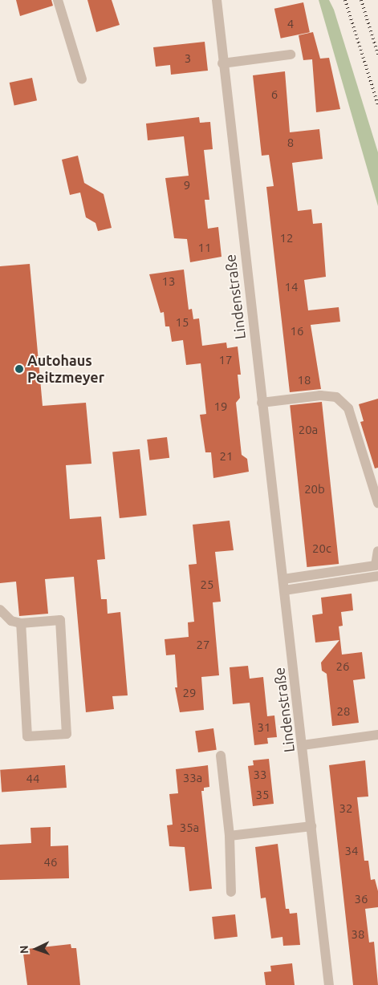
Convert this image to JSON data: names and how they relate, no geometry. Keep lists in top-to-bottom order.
{
  "streets": {
    "street": ["Lindenstraße"]
  },
  "places": ["Autohaus Peitzmeyer"],
  "house_numbers": [
    "4",
    "3",
    "6",
    "8",
    "9",
    "12",
    "11",
    "13",
    "14",
    "15",
    "16",
    "17",
    "18",
    "19",
    "20a",
    "21",
    "20b",
    "20c",
    "25",
    "27",
    "26",
    "29",
    "28",
    "31",
    "33",
    "33a",
    "44",
    "35",
    "32",
    "35a",
    "34",
    "46",
    "36",
    "38"
  ],
  "north": "left"
}
